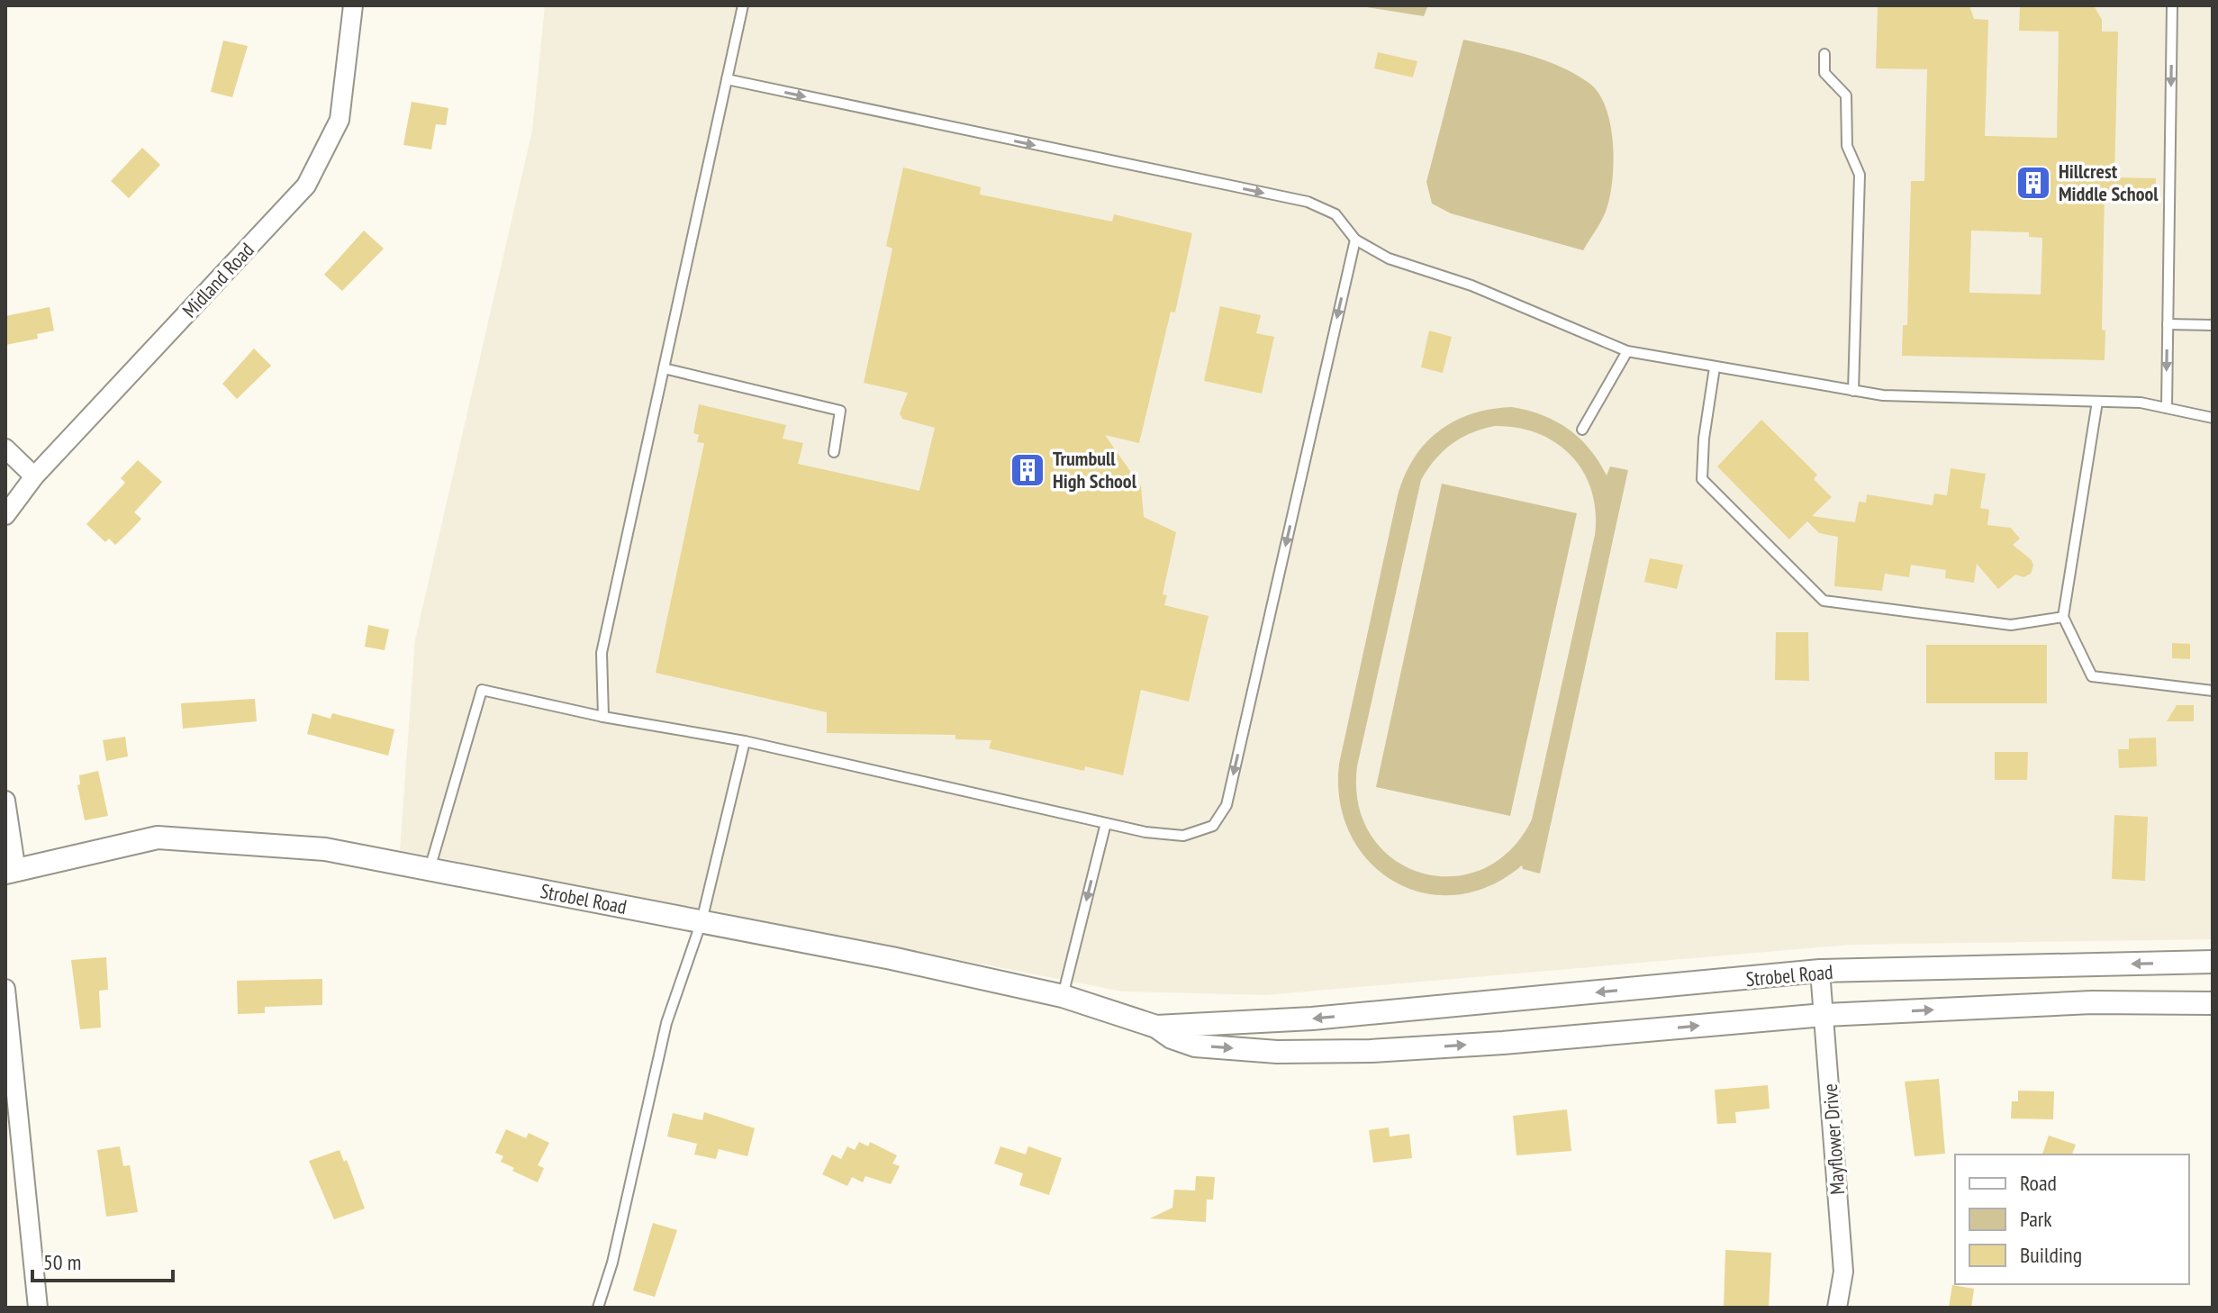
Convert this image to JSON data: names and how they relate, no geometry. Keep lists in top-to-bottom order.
{
  "streets": {
    "street": ["Midland Road", "Strobel Road", "Mayflower Drive"]
  },
  "crossings": [
    ["Strobel Road", "Mayflower Drive"]
  ],
  "places": {
    "building": ["Hillcrest Middle School", "Trumbull High School"]
  },
  "legend": ["Road", "Park", "Building"],
  "scale_bar": "50 m"
}
